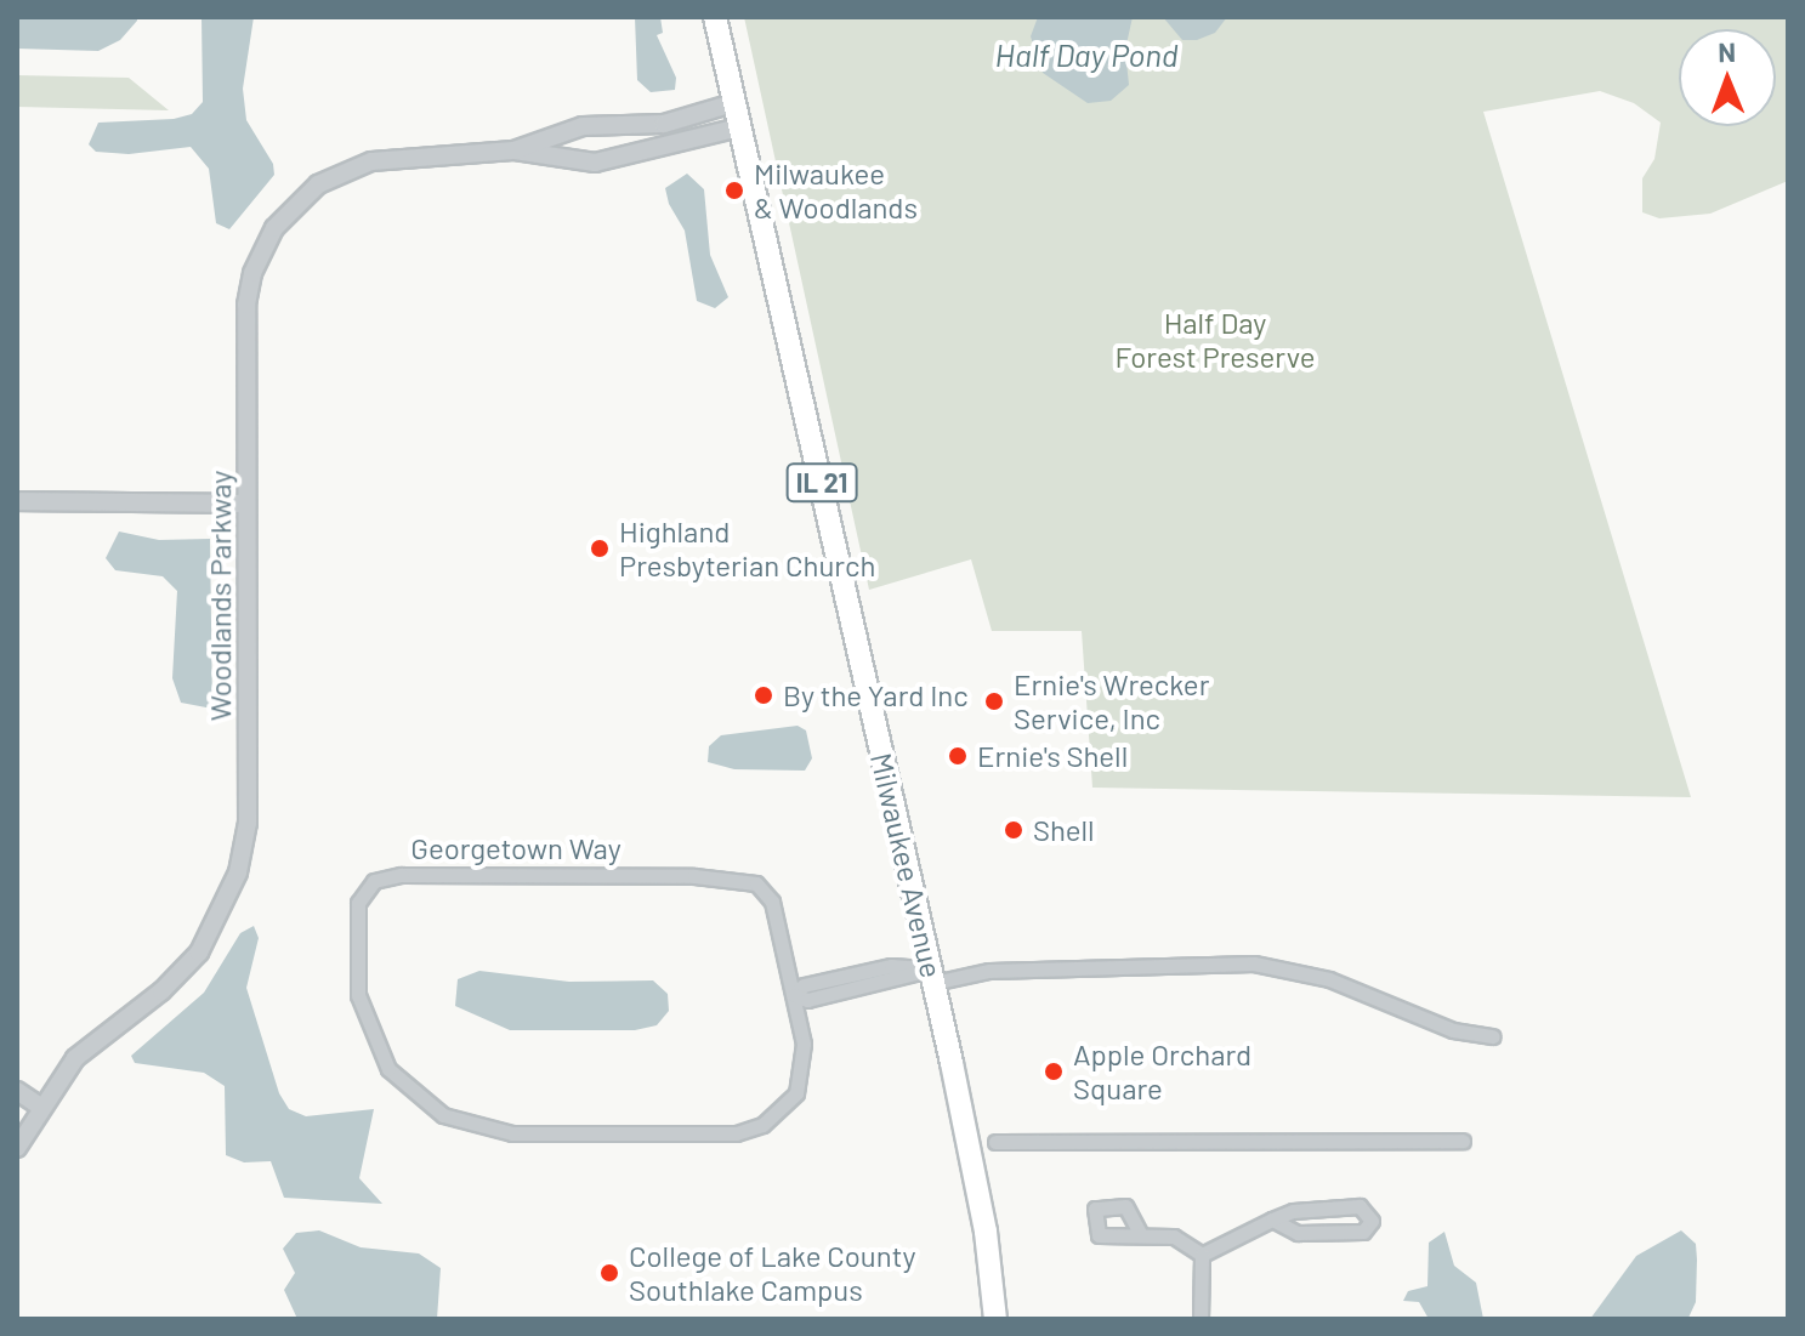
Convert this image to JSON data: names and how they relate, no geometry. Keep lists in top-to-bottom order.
{
  "streets": {
    "main road": ["IL 21", "Milwaukee Avenue"],
    "street": ["Woodlands Parkway", "Georgetown Way"]
  },
  "crossings": [
    ["Woodlands Parkway", "Milwaukee Avenue"]
  ],
  "water": ["Half Day Pond"],
  "parks": ["Half Day Forest Preserve"],
  "places": [
    "Milwaukee & Woodlands",
    "Highland Presbyterian Church",
    "By the Yard Inc",
    "Ernie's Wrecker Service, Inc",
    "Ernie's Shell",
    "Shell",
    "Apple Orchard Square",
    "College of Lake County Southlake Campus"
  ],
  "north": "top"
}
